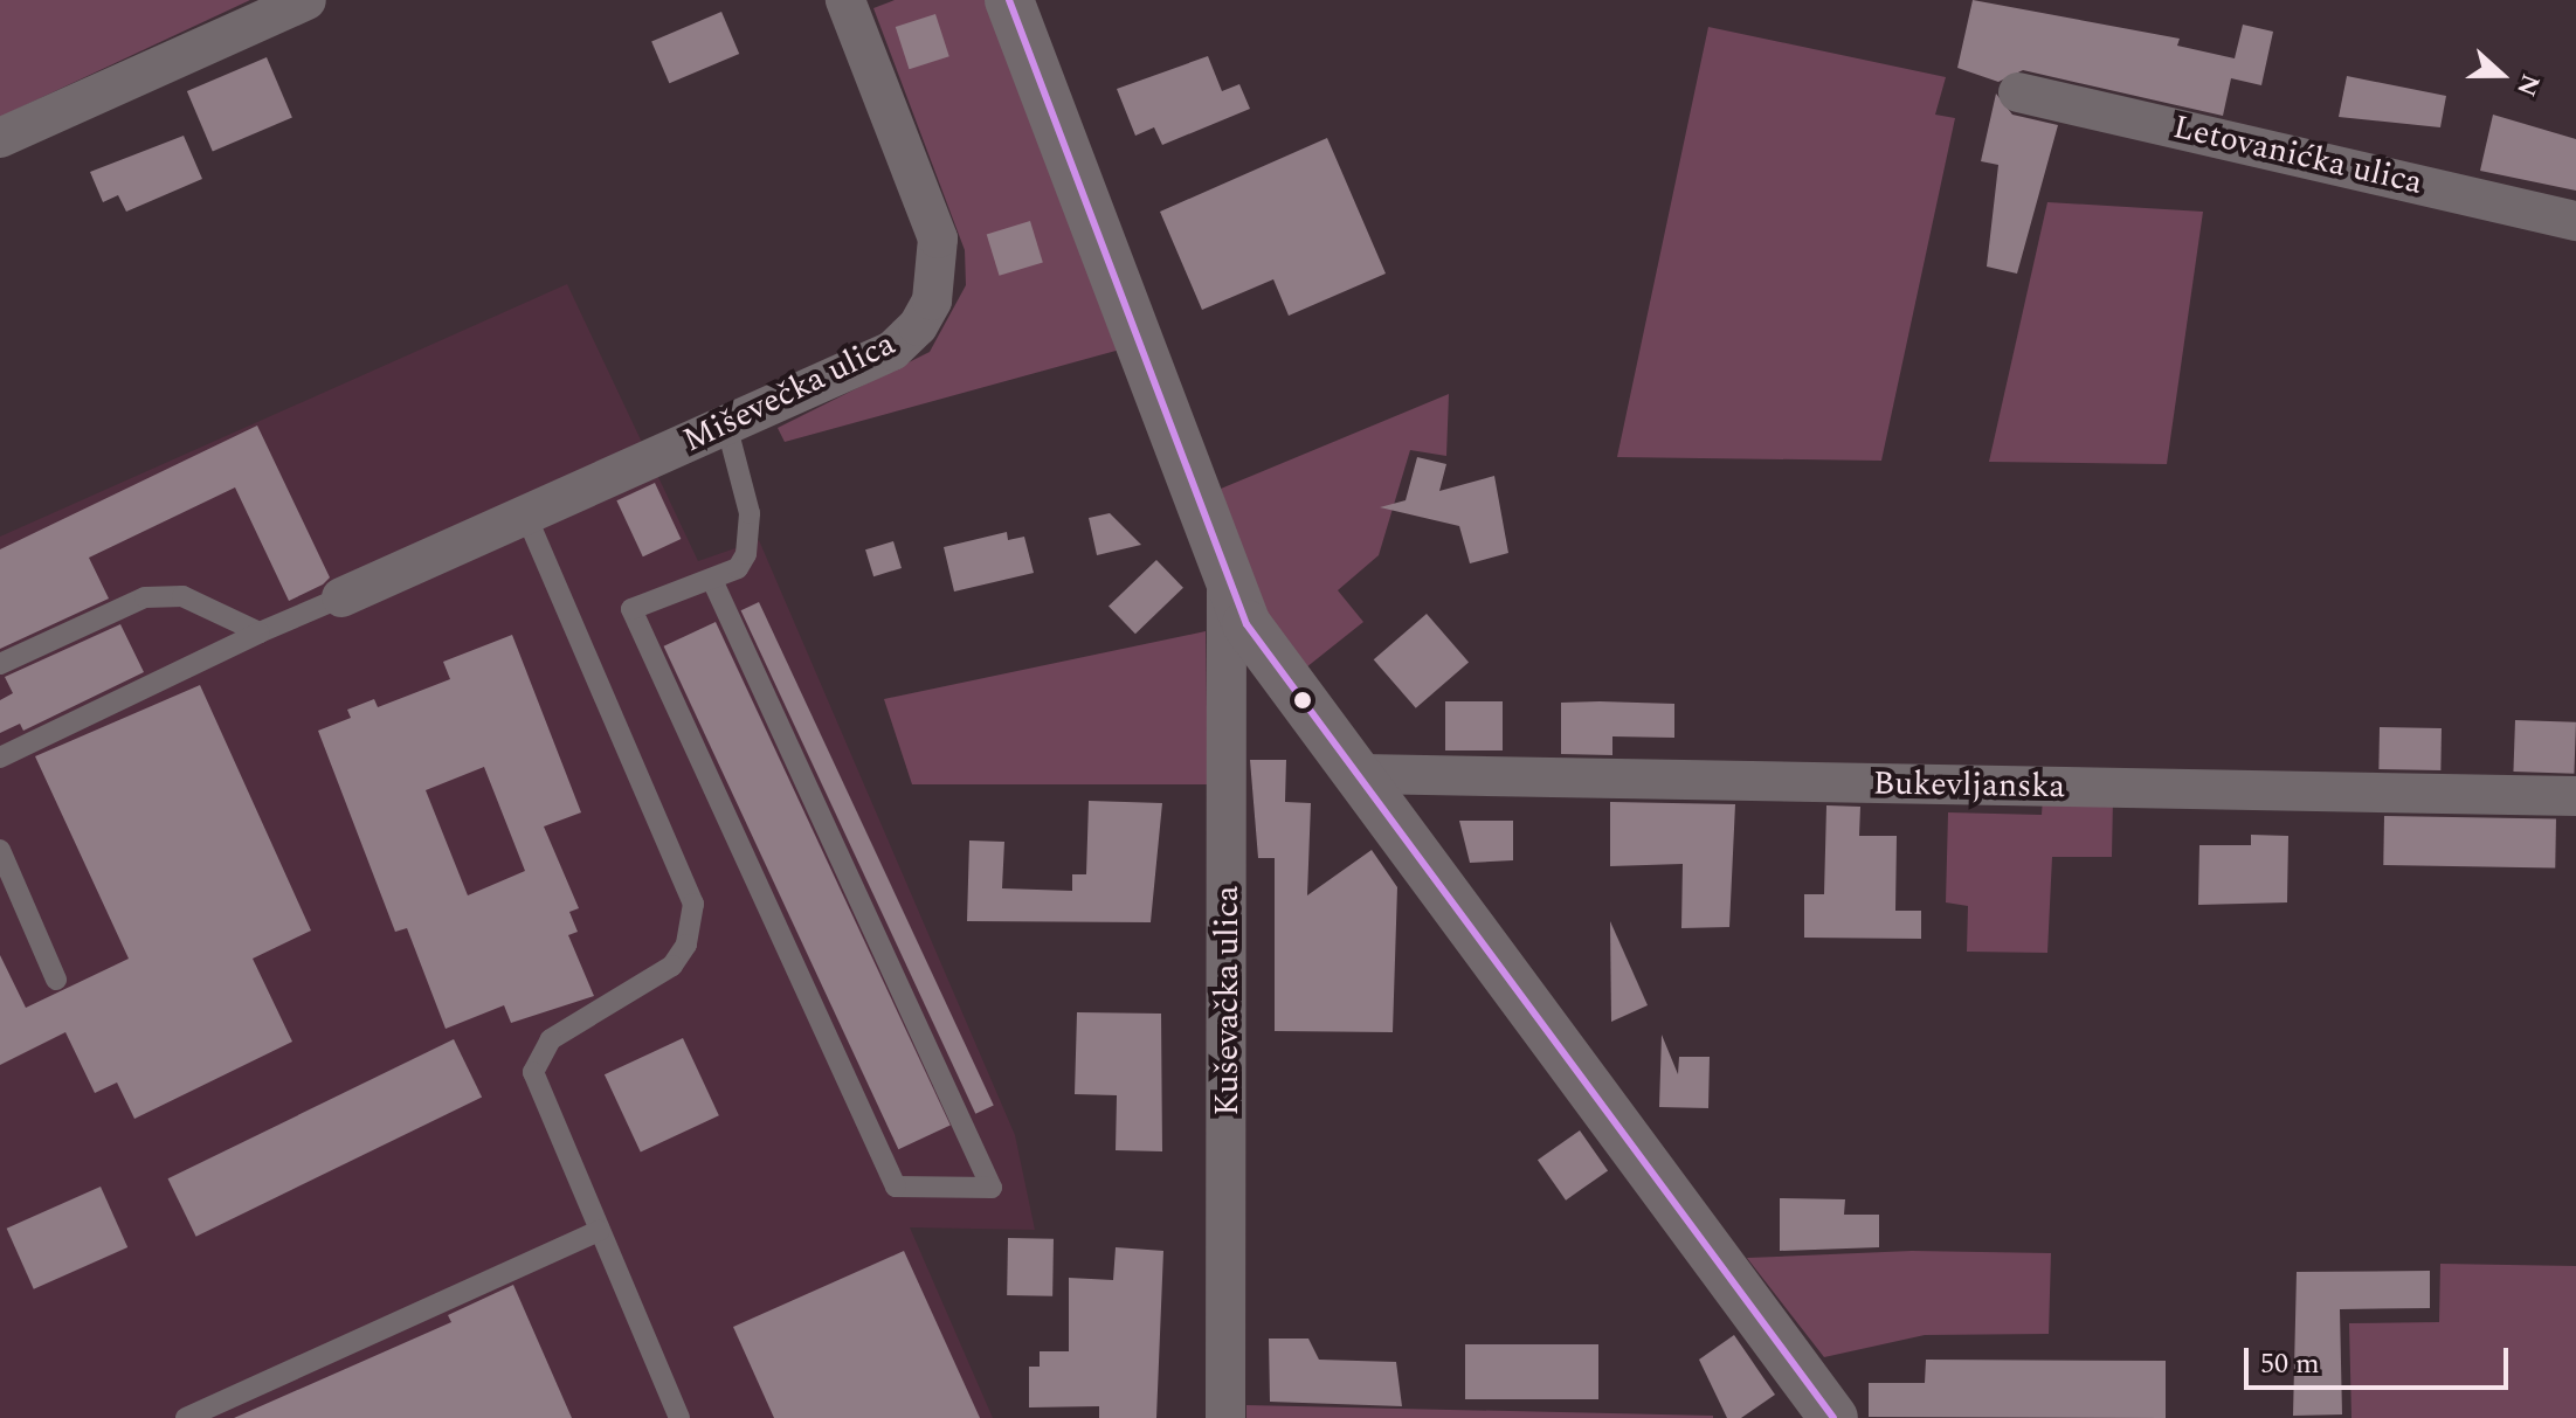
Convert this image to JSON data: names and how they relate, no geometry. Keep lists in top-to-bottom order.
{
  "streets": {
    "street": [
      "Letovanićka ulica",
      "Miševečka ulica",
      "Bukevljanska",
      "Kuševačka ulica"
    ]
  },
  "scale_bar": "50 m",
  "north": "right"
}
